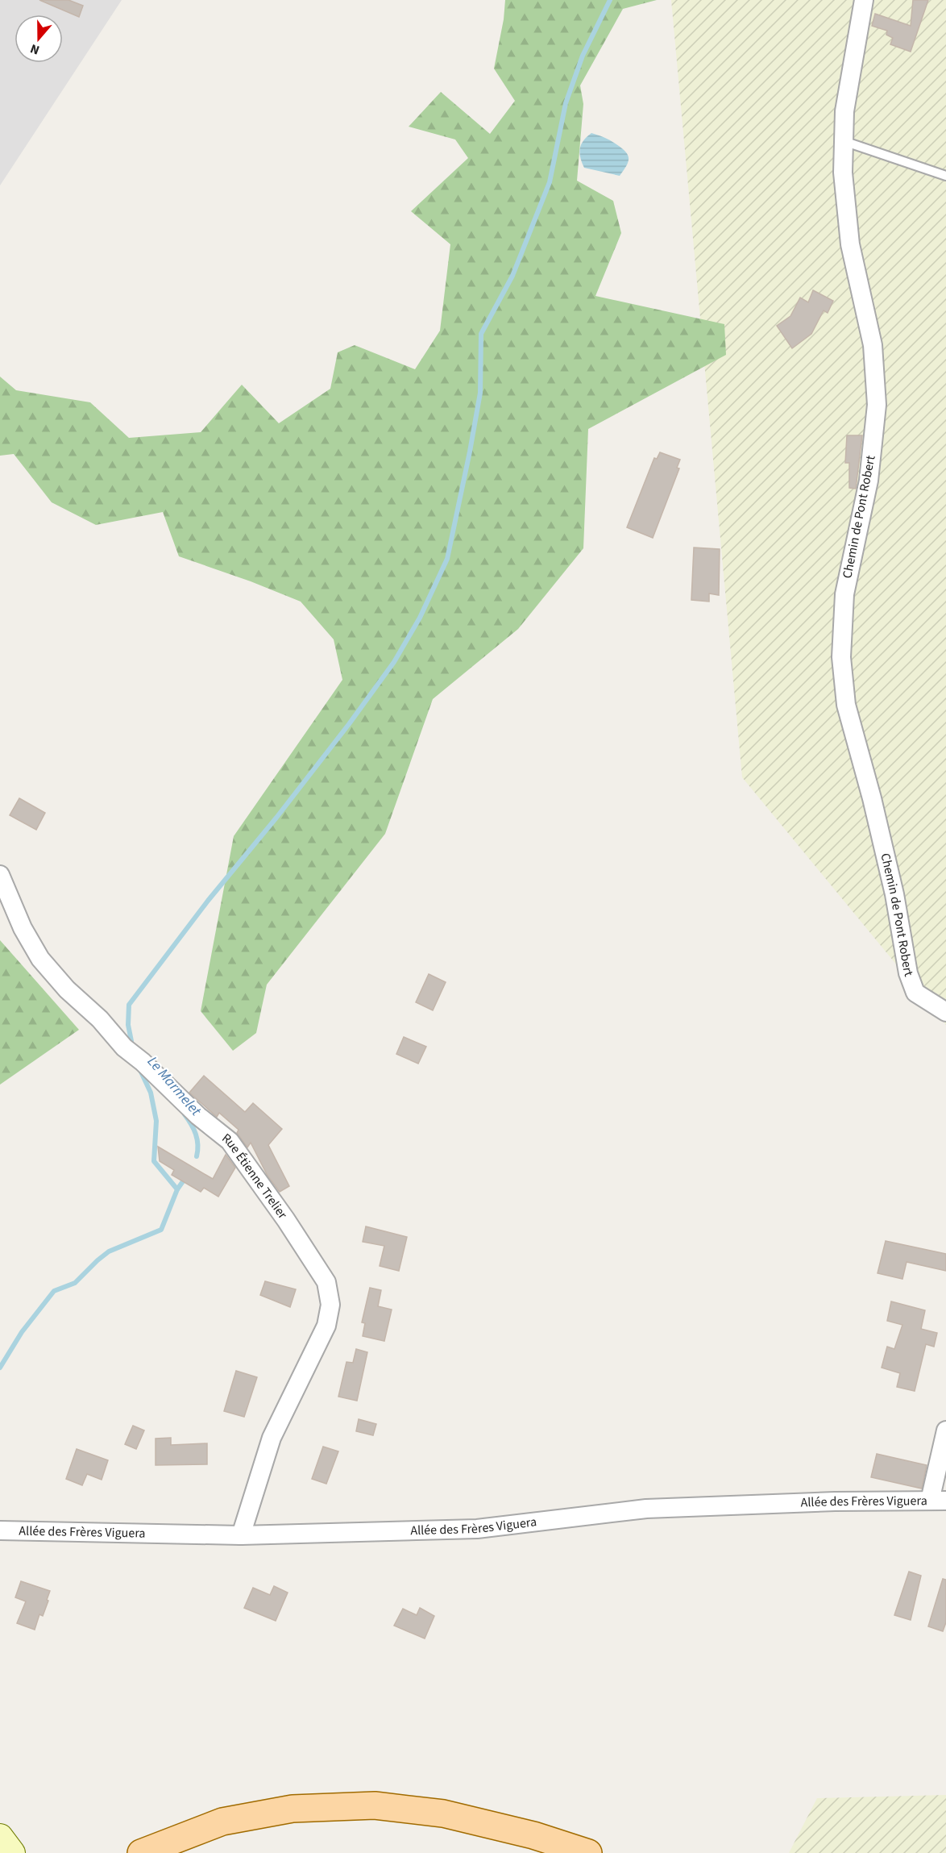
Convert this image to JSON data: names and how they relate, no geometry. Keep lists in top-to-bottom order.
{
  "streets": {
    "street": ["Chemin de Pont Robert", "Rue Étienne Trelier", "Allée des Frères Viguera"]
  },
  "crossings": [
    ["Rue Étienne Trelier", "Allée des Frères Viguera"]
  ],
  "water": ["Le Marmelet"],
  "north": "bottom"
}
